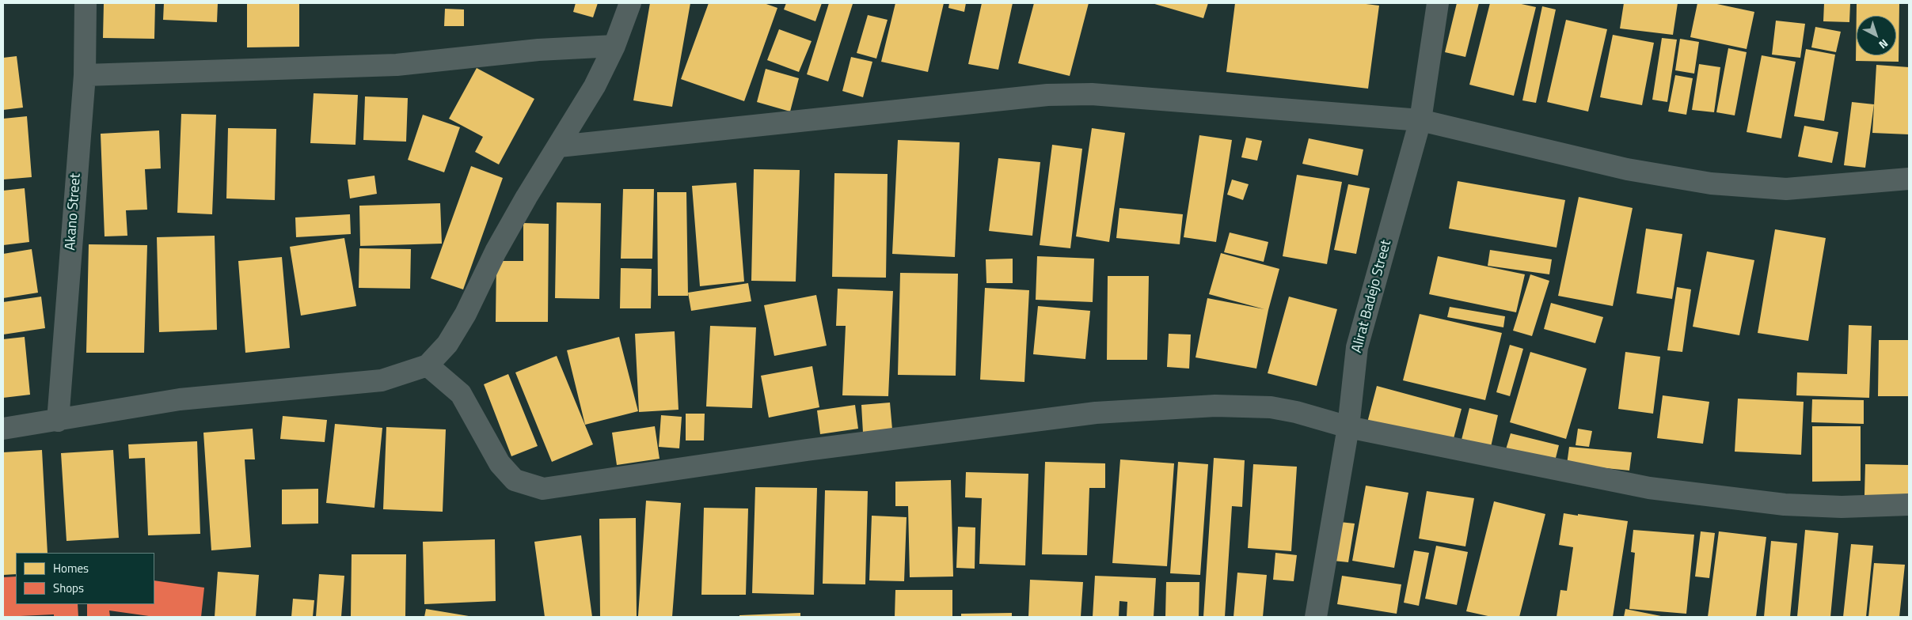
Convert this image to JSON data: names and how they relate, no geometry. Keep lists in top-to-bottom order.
{
  "streets": {
    "street": ["Akano Street", "Alirat Badejo Street"]
  },
  "legend": ["Homes", "Shops"],
  "north": "bottom right"
}
